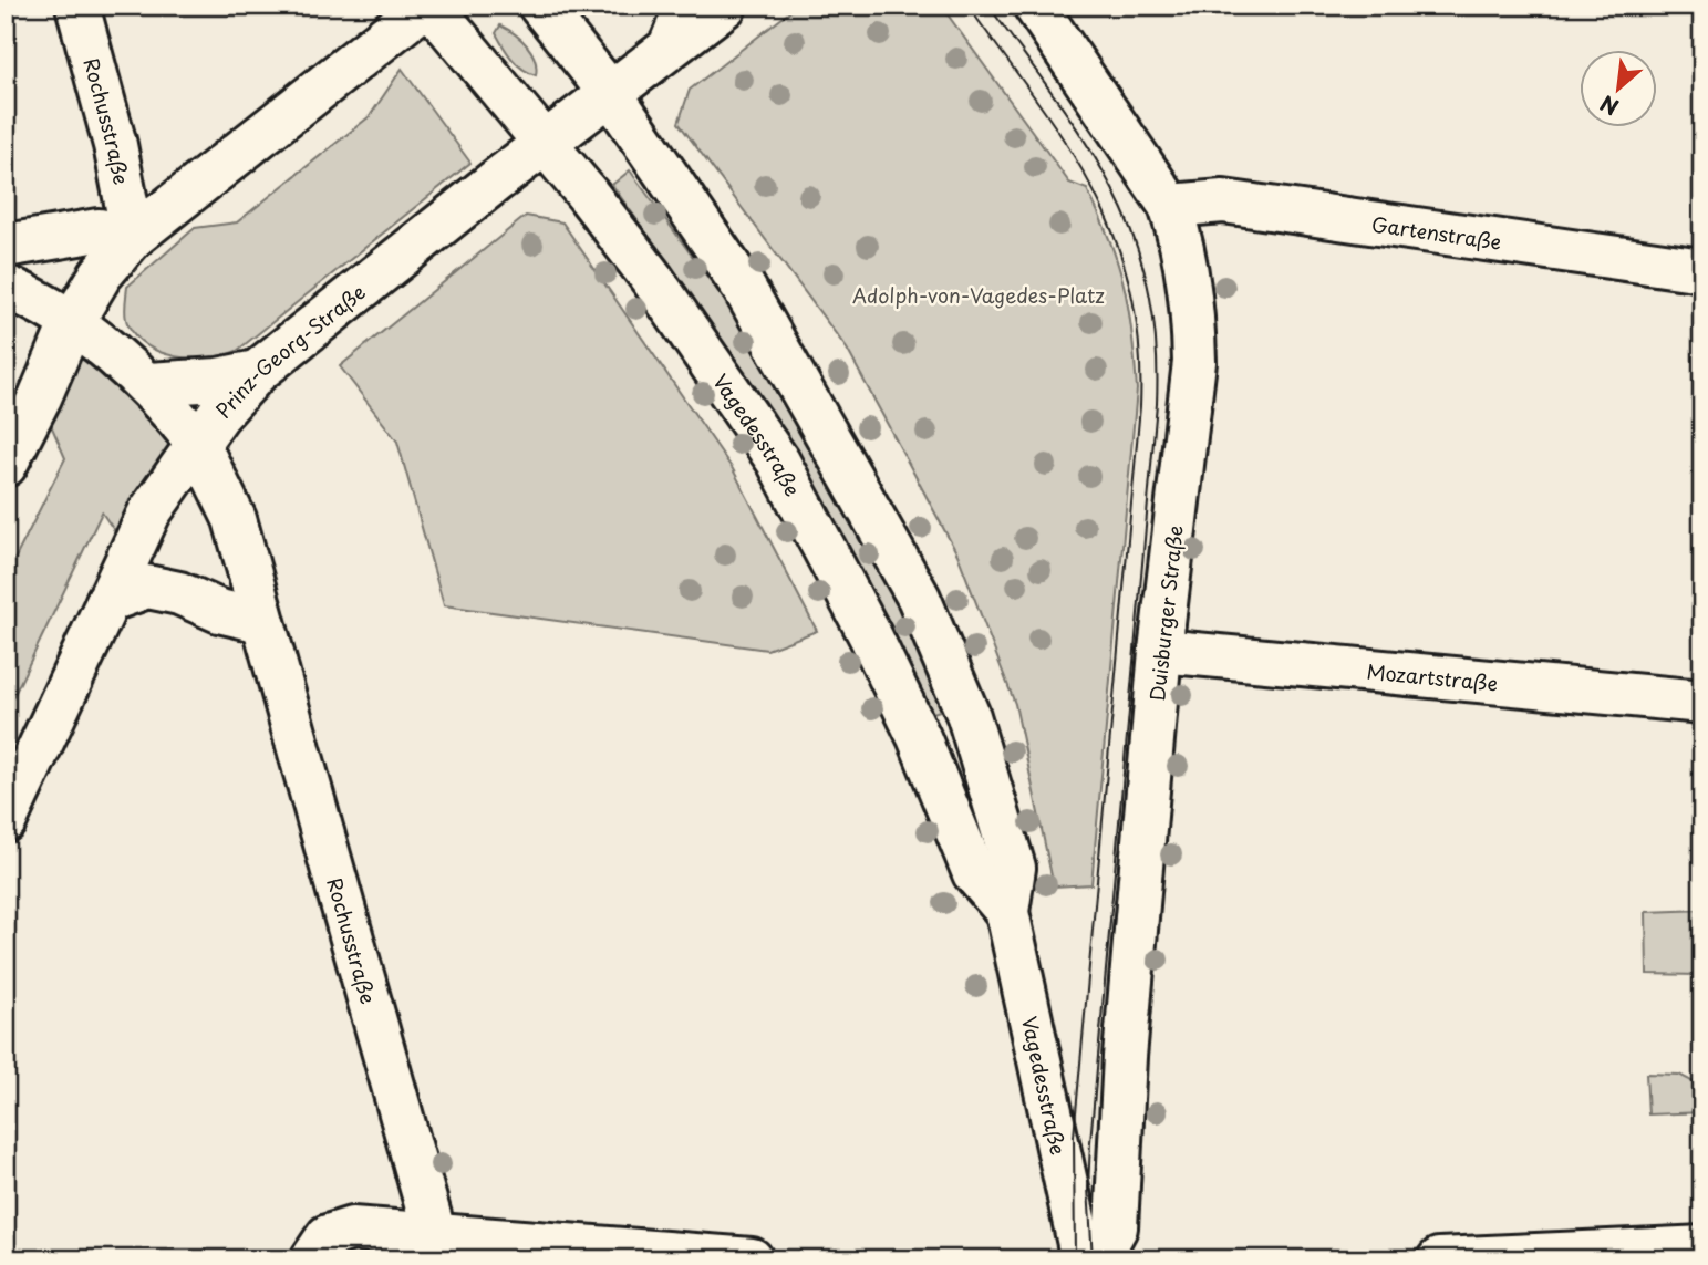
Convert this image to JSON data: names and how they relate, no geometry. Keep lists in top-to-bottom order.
{
  "streets": {
    "street": [
      "Rochusstraße",
      "Gartenstraße",
      "Prinz-Georg-Straße",
      "Vagedesstraße",
      "Duisburger Straße",
      "Mozartstraße"
    ]
  },
  "crossings": [
    ["Rochusstraße", "Prinz-Georg-Straße"],
    ["Gartenstraße", "Duisburger Straße"],
    ["Prinz-Georg-Straße", "Vagedesstraße"],
    ["Duisburger Straße", "Mozartstraße"]
  ],
  "parks": ["Adolph-von-Vagedes-Platz"],
  "north": "bottom left"
}
